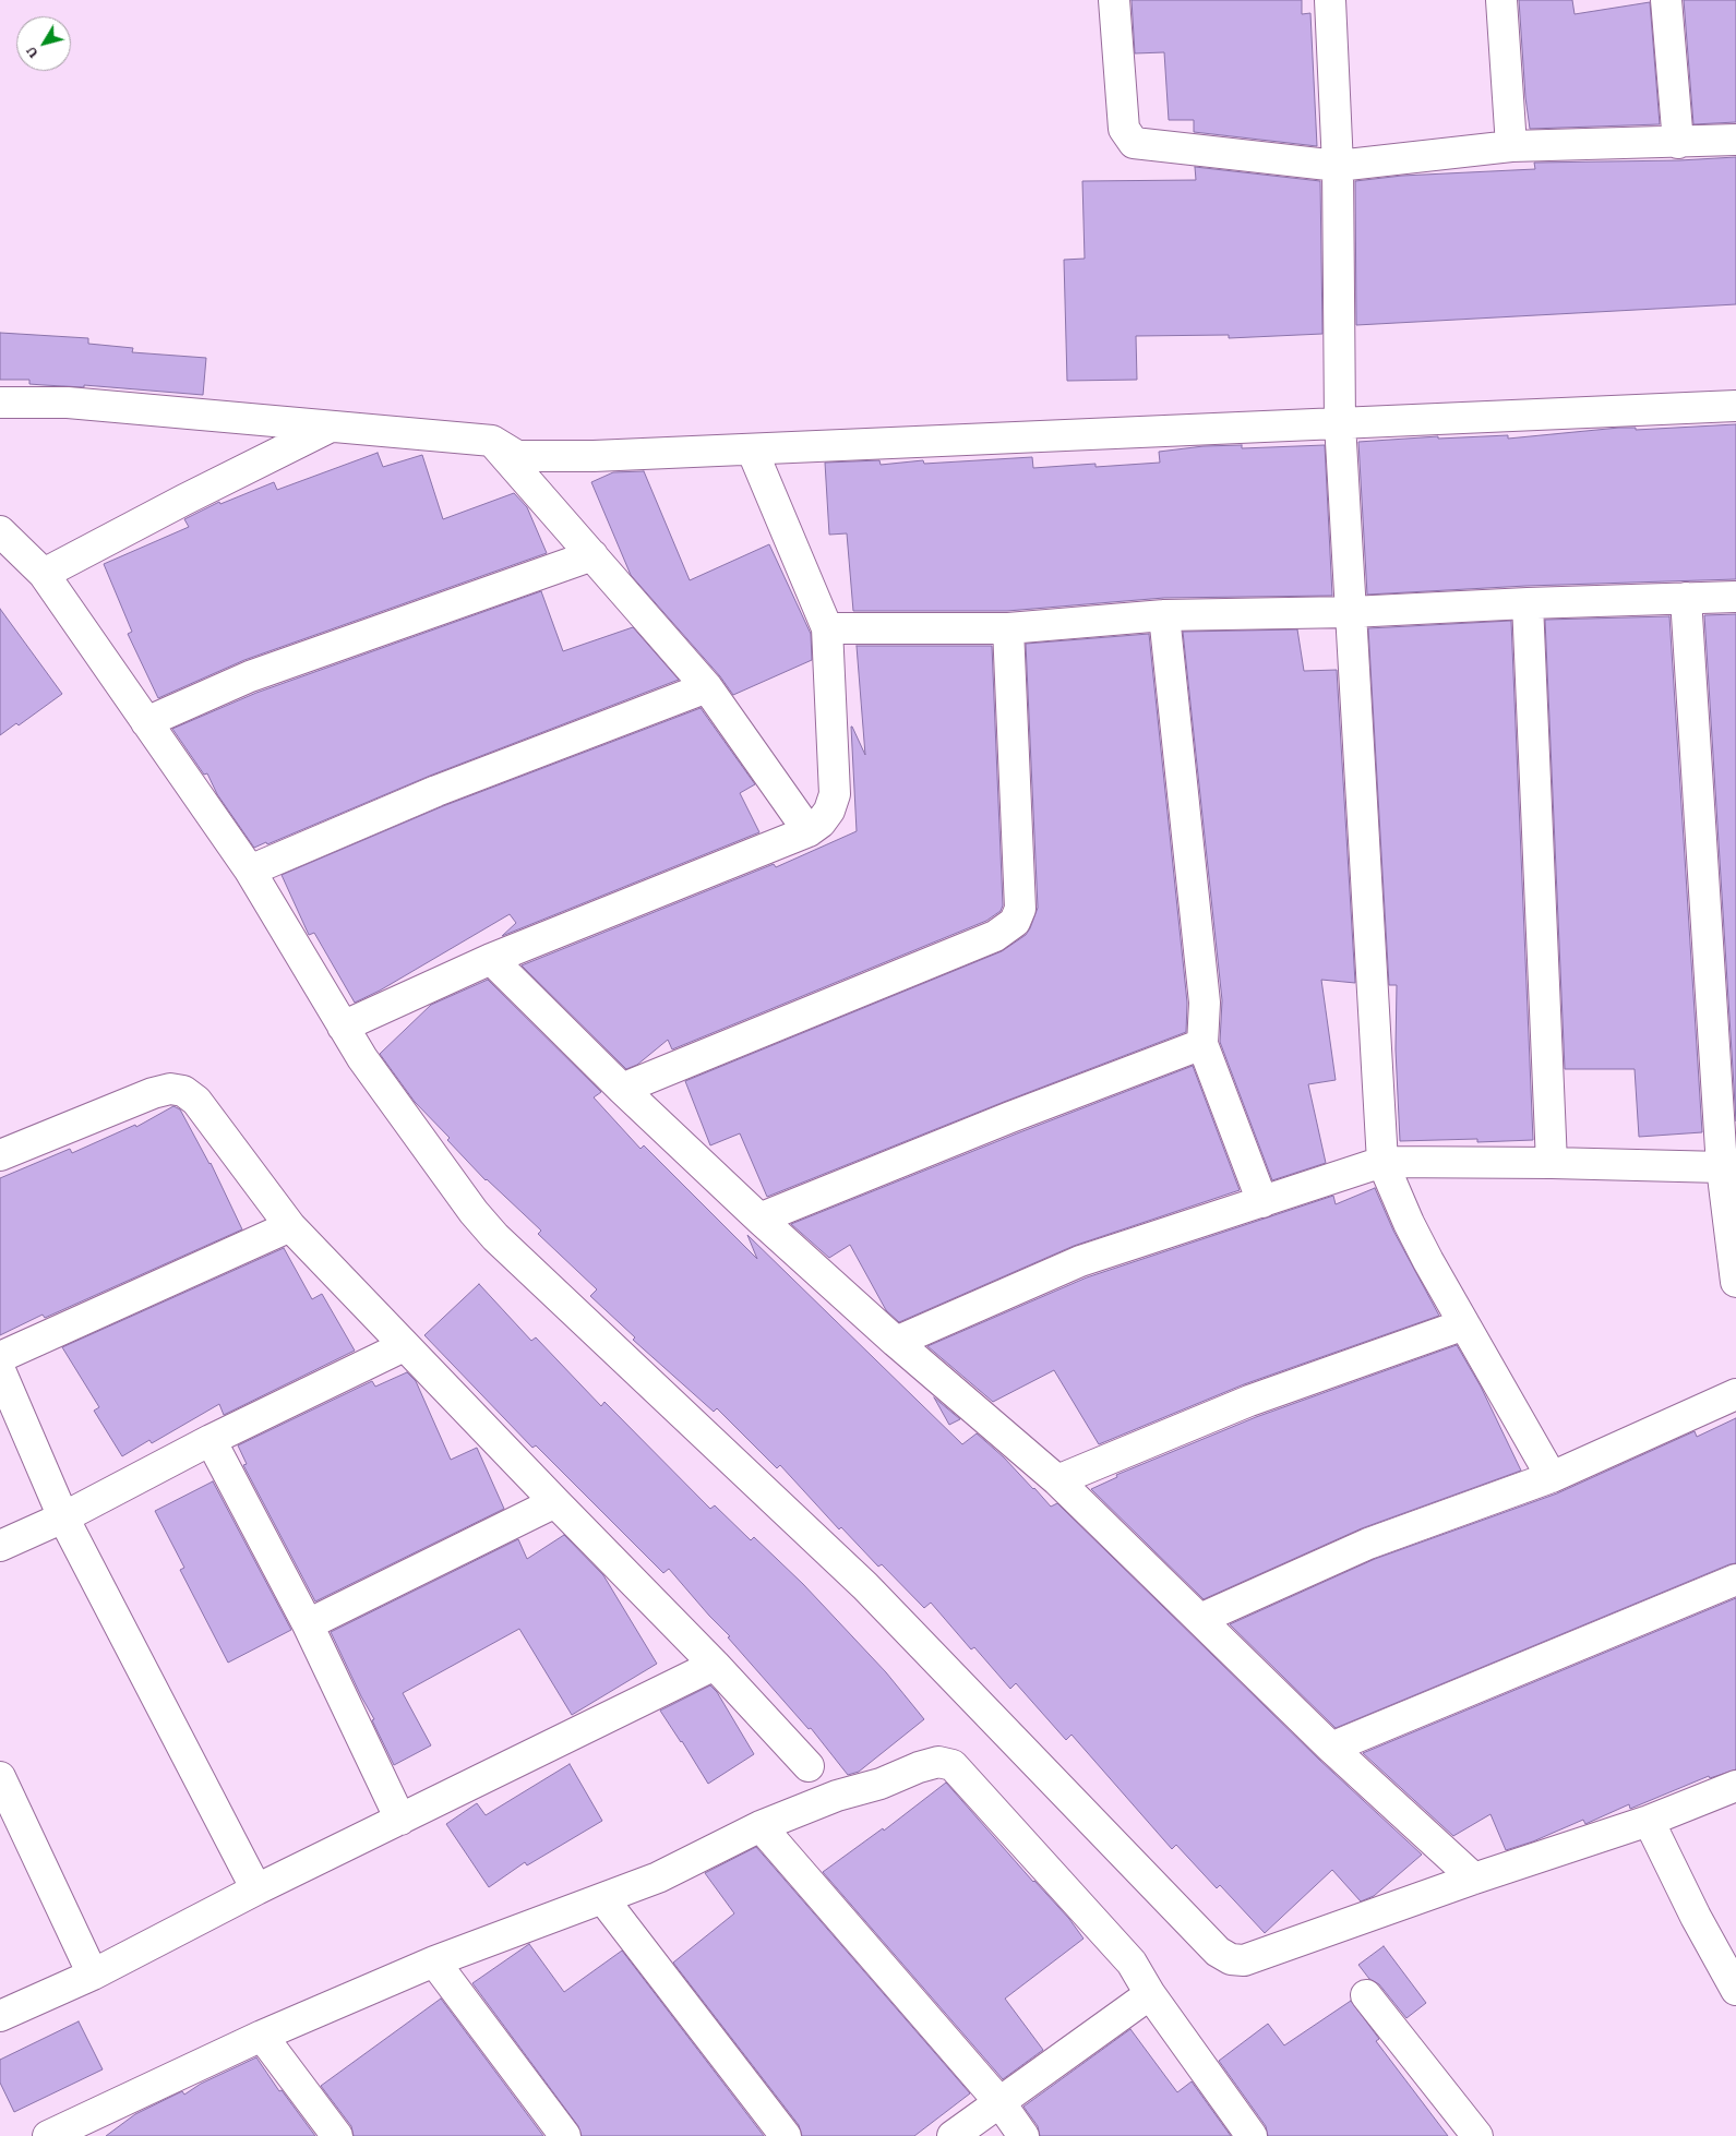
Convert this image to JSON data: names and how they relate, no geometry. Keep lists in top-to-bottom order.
{
  "north": "bottom left"
}
